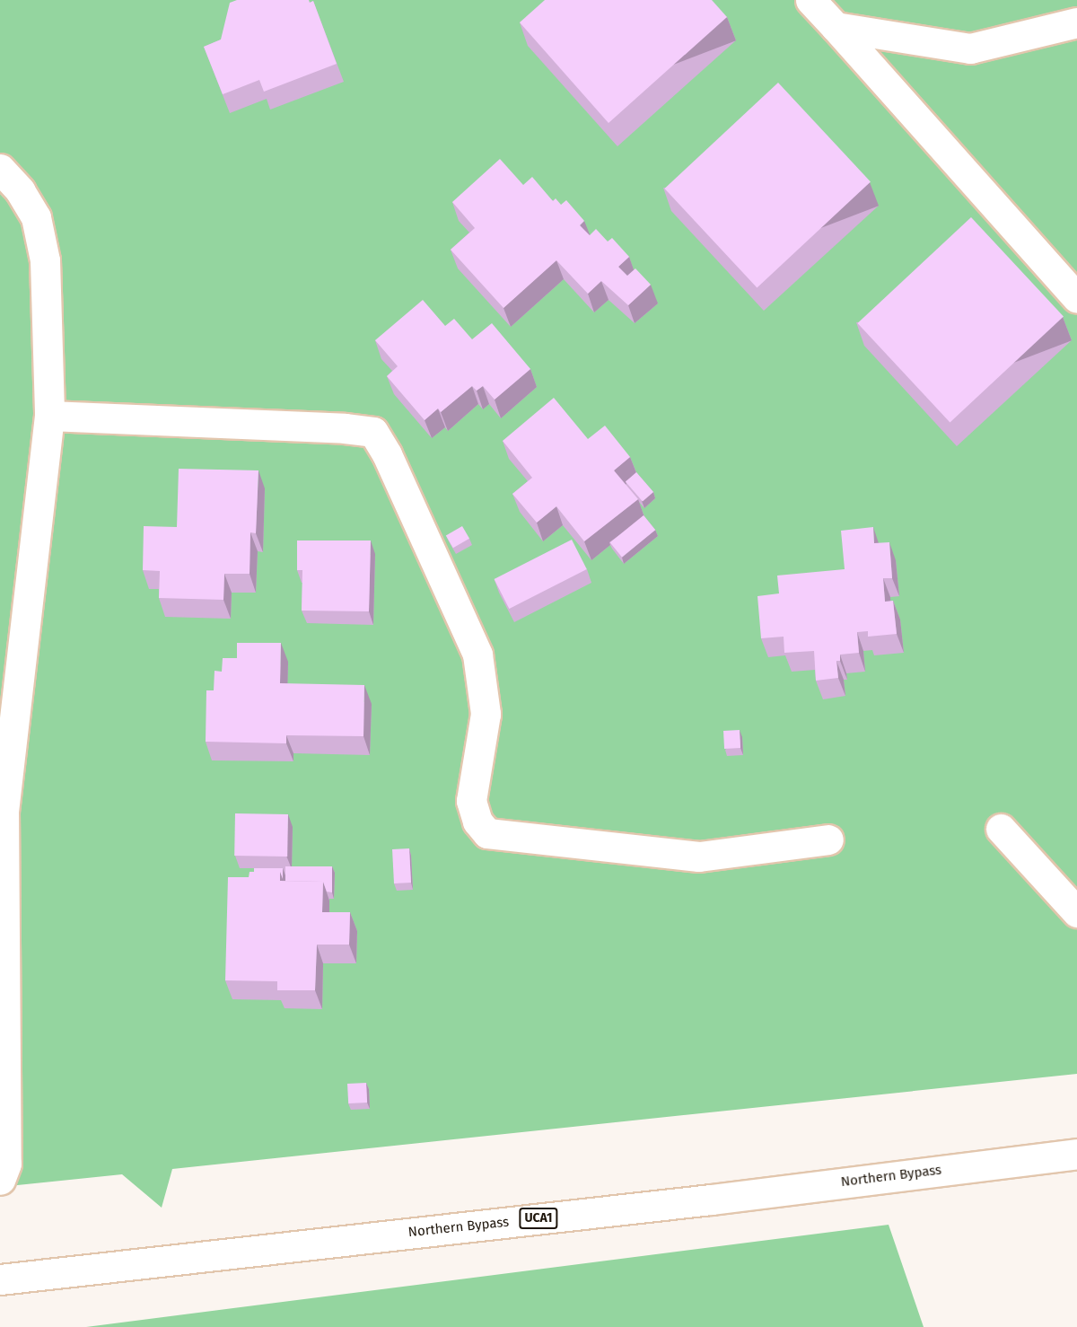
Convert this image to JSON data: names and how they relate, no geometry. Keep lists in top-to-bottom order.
{
  "streets": {
    "street": ["Northern Bypass", "UCA1"]
  }
}
